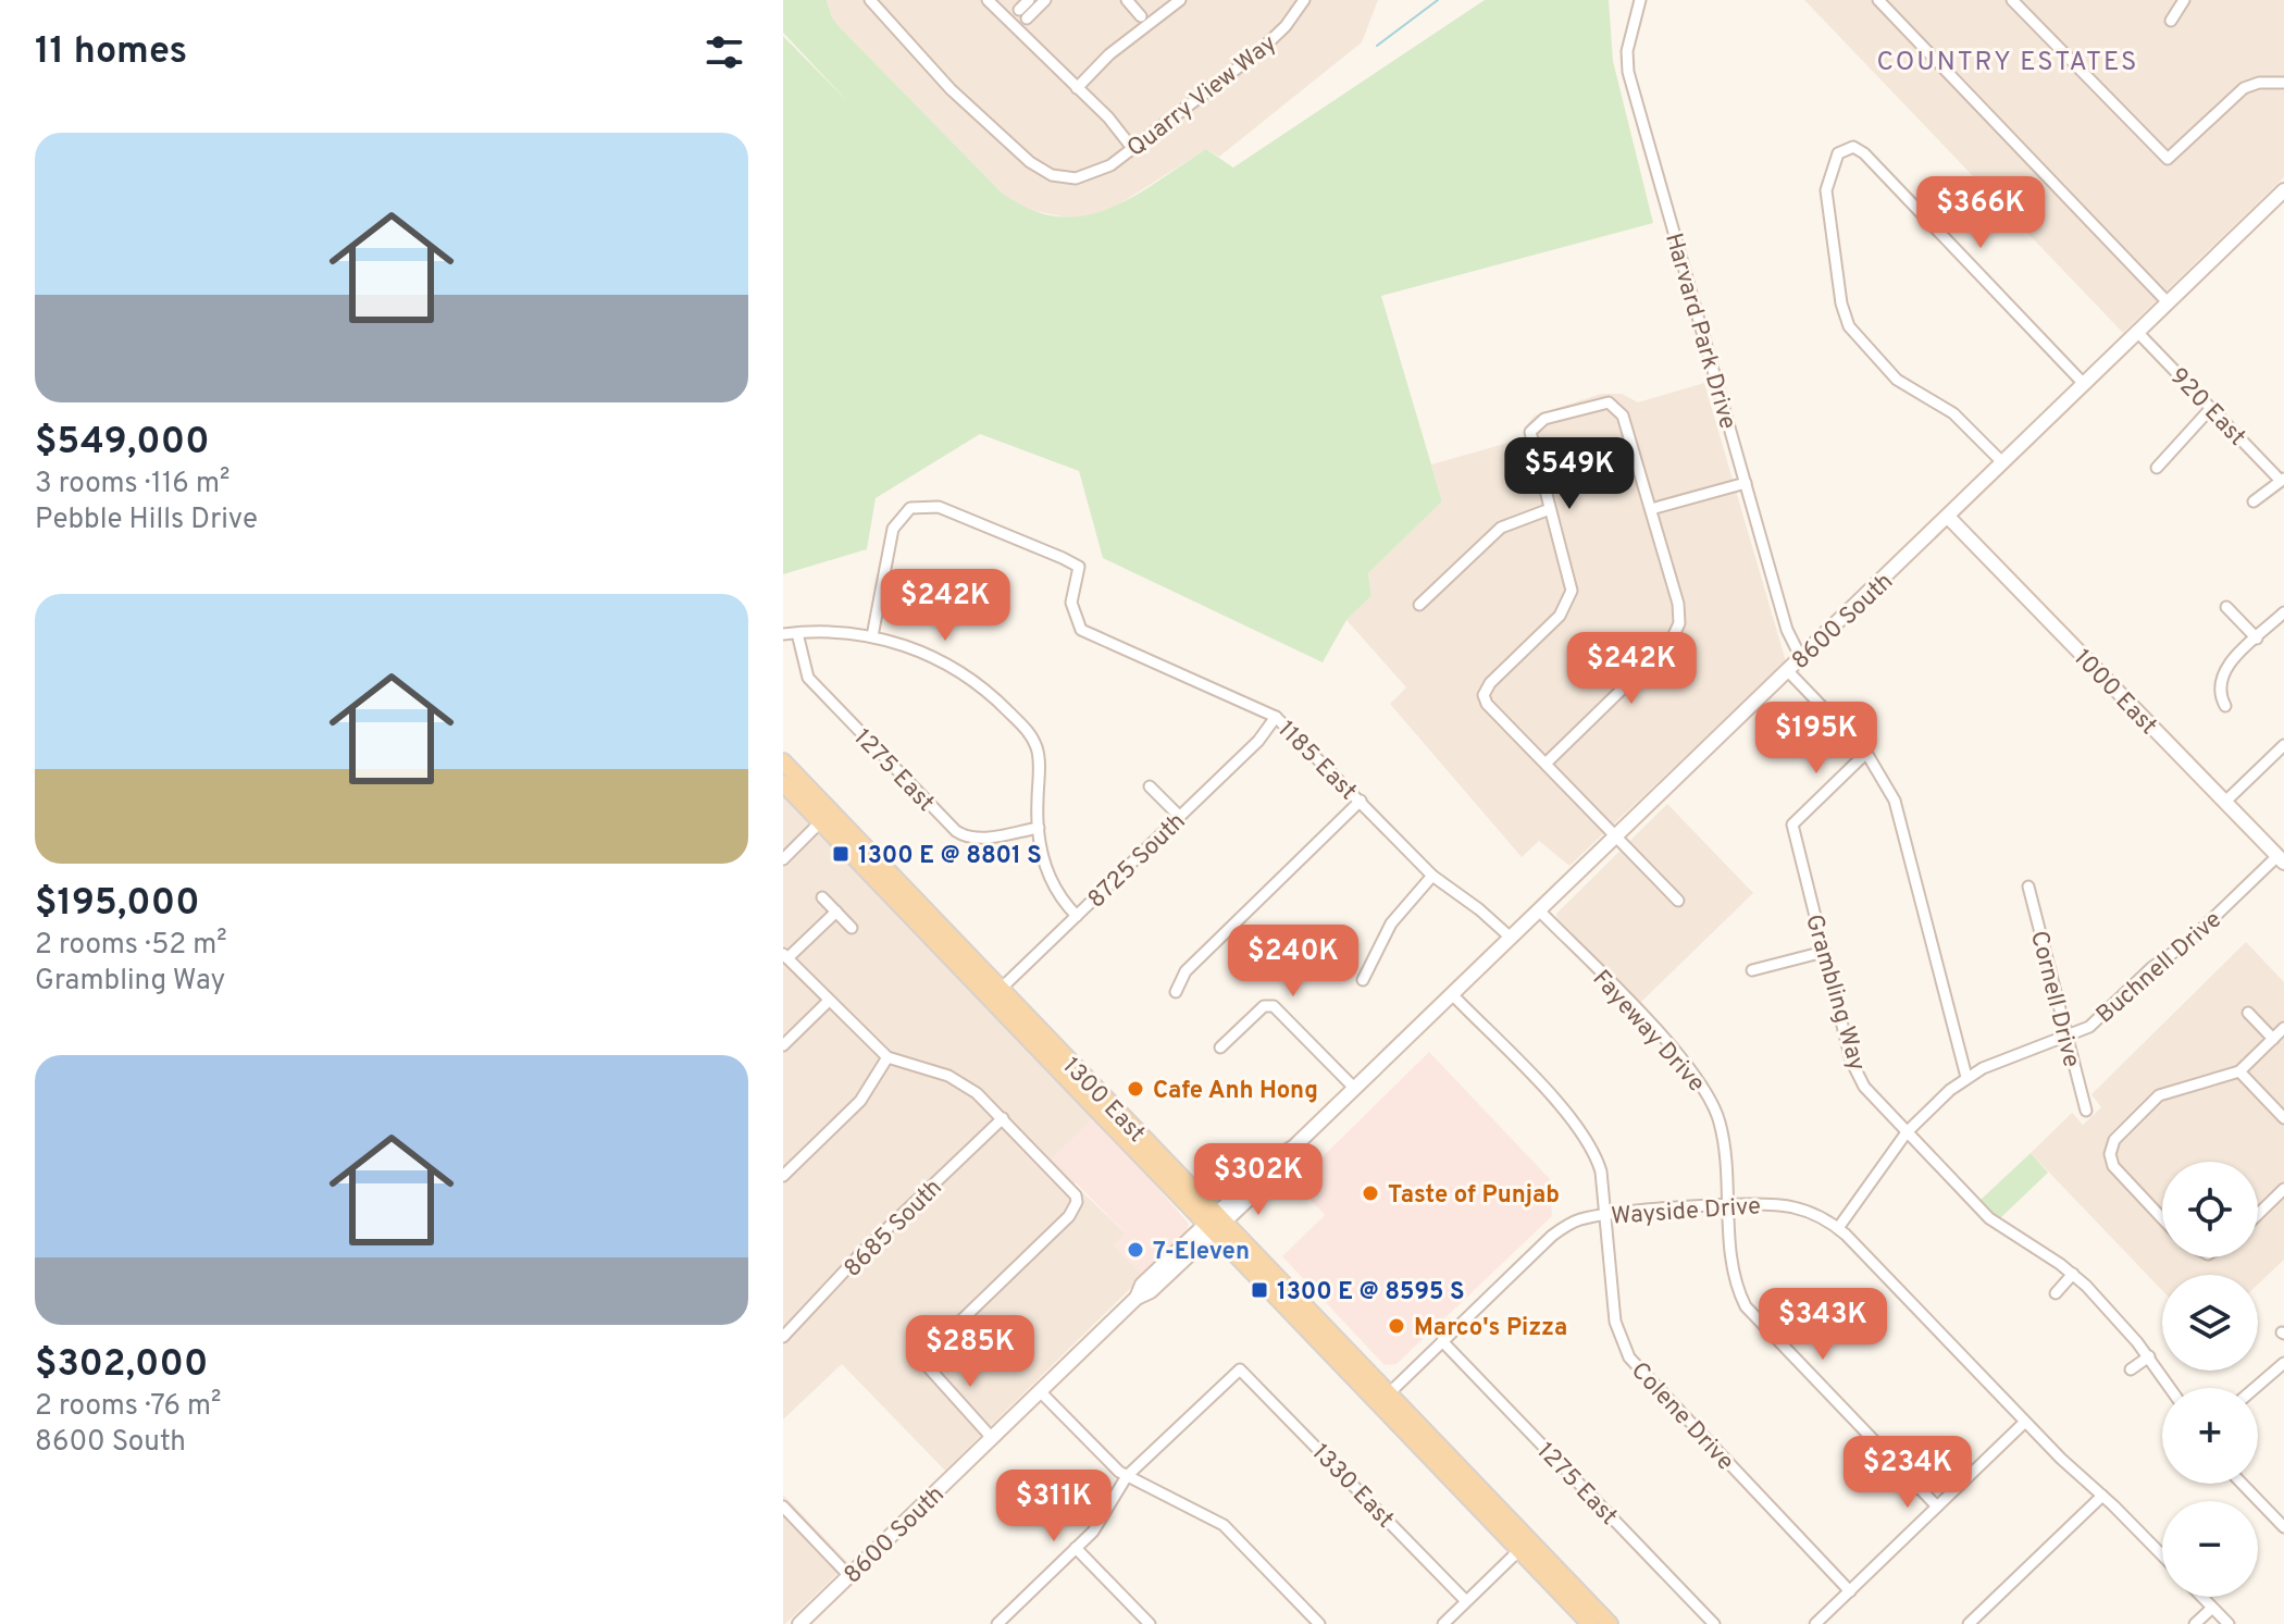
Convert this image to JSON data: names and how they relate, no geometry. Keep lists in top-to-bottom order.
{
  "streets": {
    "main road": ["8600 South", "1000 East", "1300 East"],
    "street": [
      "Quarry View Way",
      "Harvard Park Drive",
      "920 East",
      "1185 East",
      "1275 East",
      "8725 South",
      "Buchnell Drive",
      "Grambling Way",
      "Cornell Drive",
      "Fayeway Drive",
      "Wayside Drive",
      "8685 South",
      "Colene Drive",
      "1330 East"
    ]
  },
  "crossings": [
    ["Harvard Park Drive", "8600 South"],
    ["920 East", "8600 South"],
    ["8600 South", "1000 East"],
    ["8600 South", "1185 East"],
    ["8600 South", "Fayeway Drive"],
    ["8600 South", "1300 East"],
    ["8600 South", "Colene Drive"],
    ["1000 East", "Buchnell Drive"],
    ["1185 East", "8725 South"],
    ["1275 East", "Wayside Drive"],
    ["8725 South", "1300 East"],
    ["Buchnell Drive", "Grambling Way"],
    ["Buchnell Drive", "Cornell Drive"],
    ["Buchnell Drive", "Wayside Drive"],
    ["Fayeway Drive", "Wayside Drive"],
    ["1300 East", "Wayside Drive"],
    ["Wayside Drive", "Colene Drive"]
  ],
  "districts": ["COUNTRY ESTATES"],
  "places": {
    "transit": ["1300 E @ 8801 S", "1300 E @ 8595 S"],
    "other": [
      "Cafe Anh Hong",
      "Taste of Punjab",
      "7-Eleven",
      "Marco's Pizza"
    ]
  },
  "page": {
    "heading": "11 homes",
    "list": [
      {
        "name": "$549,000",
        "note": "3 rooms · 116 m² · Pebble Hills Drive"
      },
      {
        "name": "$195,000",
        "note": "2 rooms · 52 m² · Grambling Way"
      },
      {
        "name": "$302,000",
        "note": "2 rooms · 76 m² · 8600 South"
      }
    ],
    "price": [
      "$366K",
      "$549K",
      "$242K",
      "$242K",
      "$195K",
      "$240K",
      "$302K",
      "$343K",
      "$285K",
      "$234K",
      "$311K"
    ],
    "map_buttons": ["+", "−"]
  }
}
